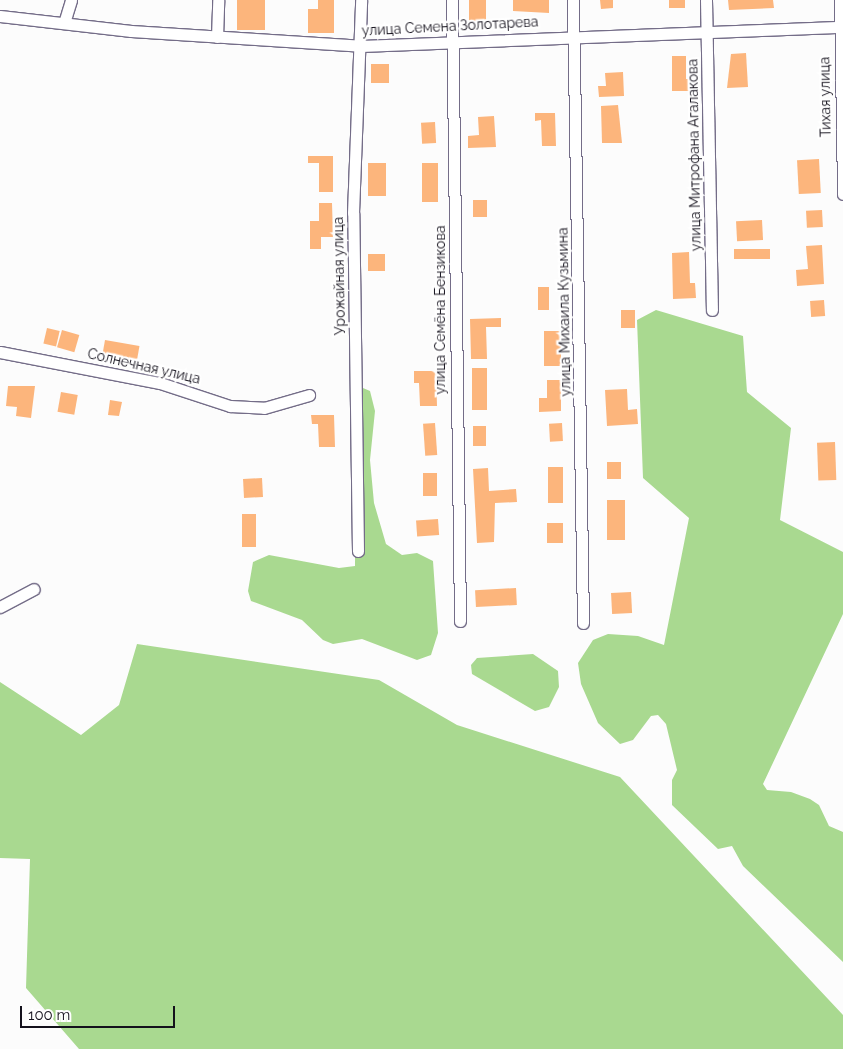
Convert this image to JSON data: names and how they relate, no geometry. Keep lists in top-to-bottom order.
{
  "streets": {
    "street": [
      "улица Семена Золотарева",
      "Тихая улица",
      "улица Митрофана Агалакова",
      "Урожайная улица",
      "улица Семёна Бензикова",
      "улица Михаила Кузьмина",
      "Солнечная улица"
    ]
  },
  "crossings": [
    ["улица Семена Золотарева", "Тихая улица"],
    ["улица Семена Золотарева", "улица Митрофана Агалакова"],
    ["улица Семена Золотарева", "Урожайная улица"],
    ["улица Семена Золотарева", "улица Семёна Бензикова"],
    ["улица Семена Золотарева", "улица Михаила Кузьмина"]
  ],
  "scale_bar": "100 m"
}
